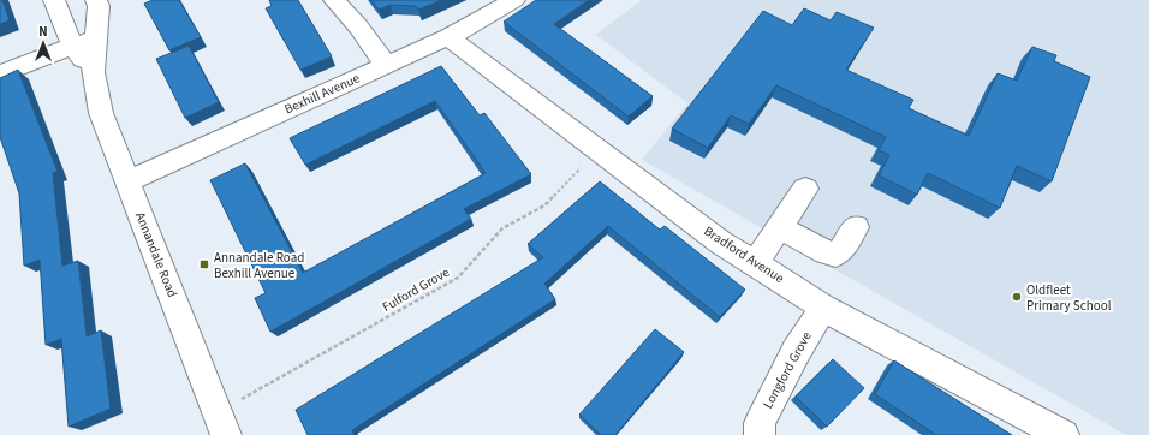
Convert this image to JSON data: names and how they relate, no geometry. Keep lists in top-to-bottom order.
{
  "streets": {
    "street": [
      "Bexhill Avenue",
      "Annandale Road",
      "Bradford Avenue",
      "Longford Grove"
    ],
    "path": ["Fulford Grove"]
  },
  "crossings": [
    ["Bexhill Avenue", "Annandale Road"],
    ["Bexhill Avenue", "Bradford Avenue"],
    ["Annandale Road", "Fulford Grove"],
    ["Bradford Avenue", "Fulford Grove"],
    ["Bradford Avenue", "Longford Grove"]
  ],
  "places": {
    "transit": ["Annandale Road Bexhill Avenue"],
    "other": ["Oldfleet Primary School"]
  },
  "north": "top"
}
